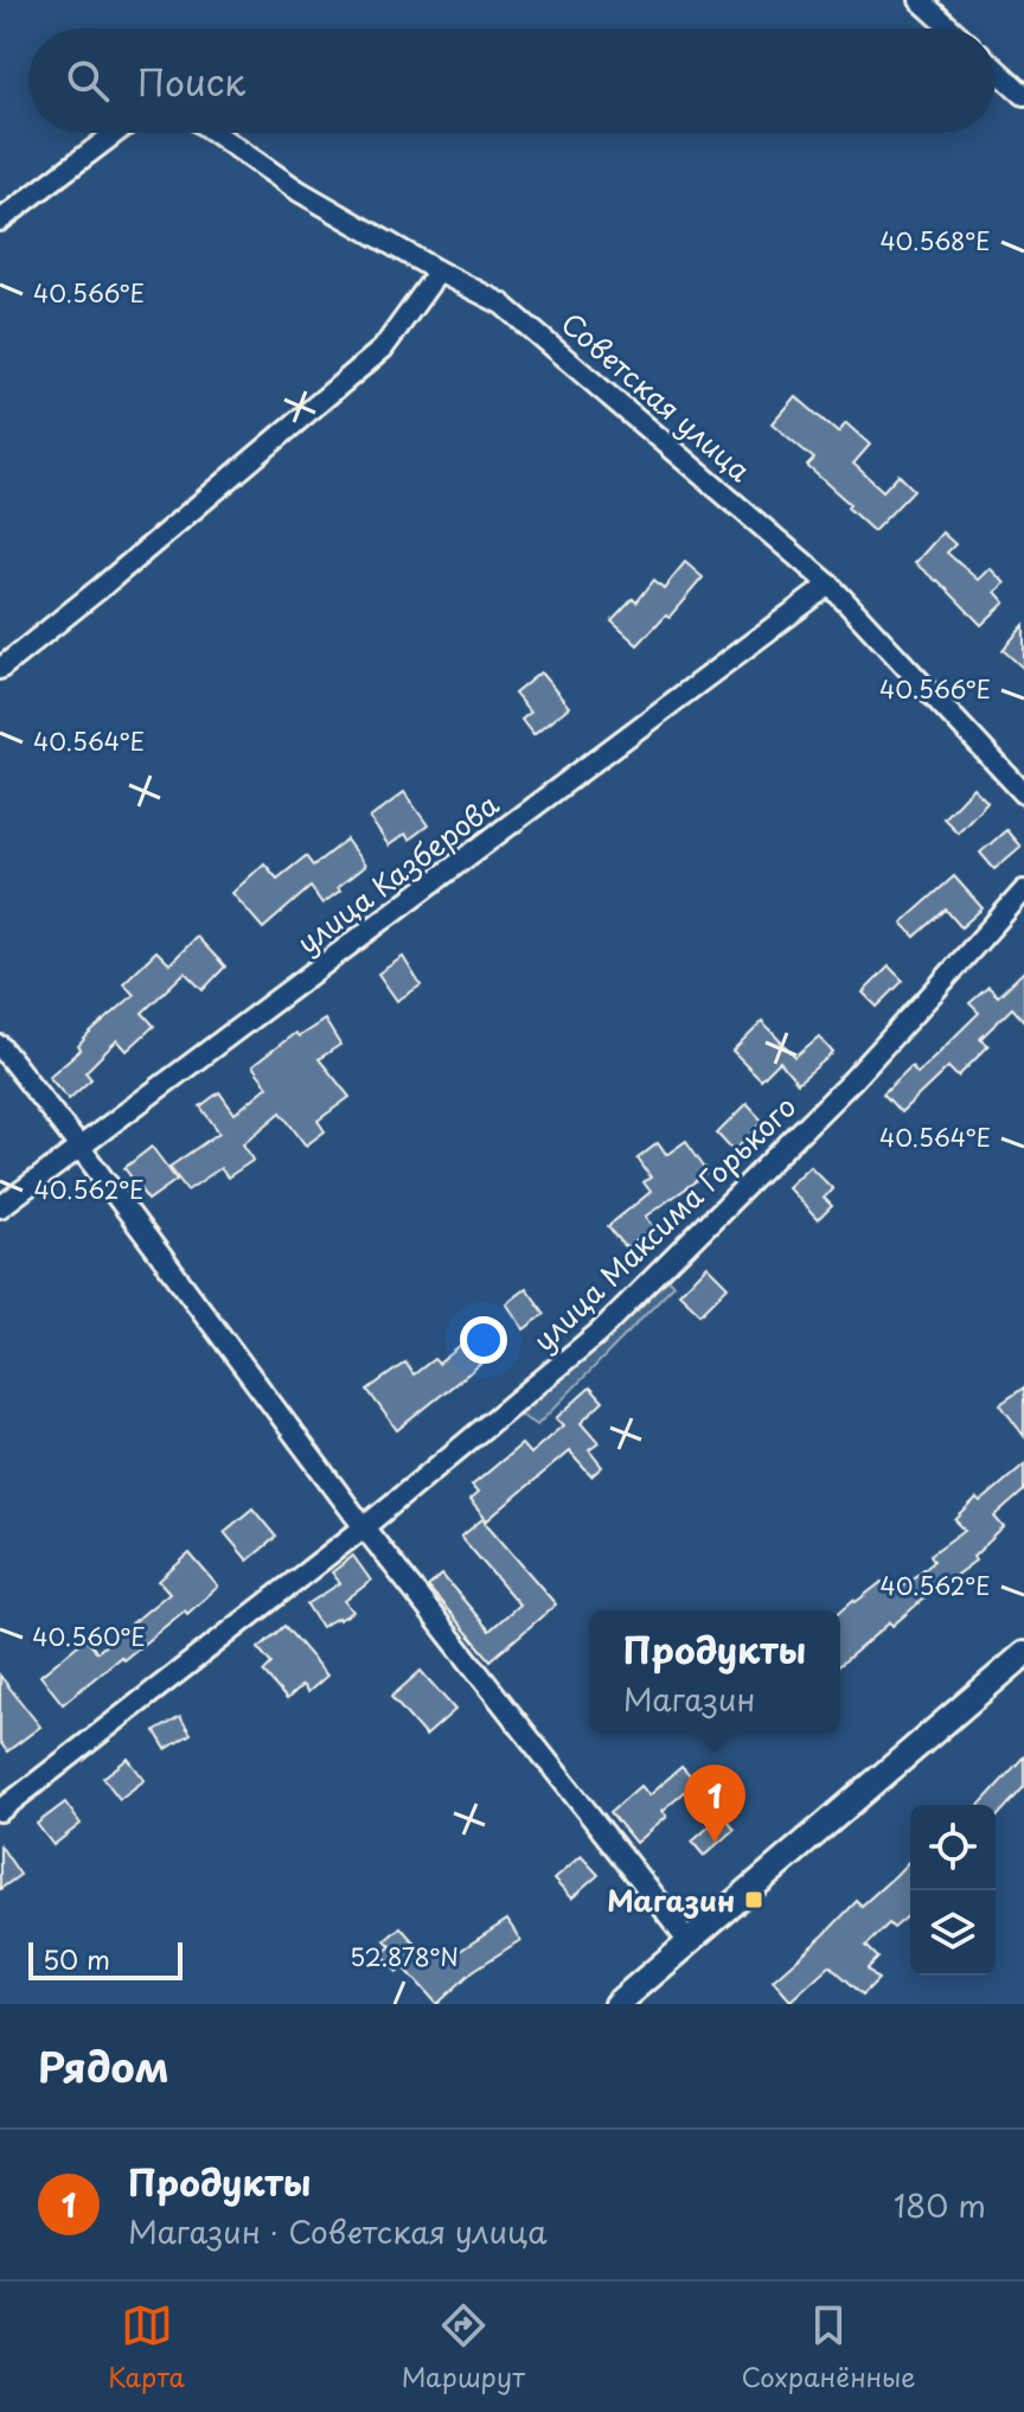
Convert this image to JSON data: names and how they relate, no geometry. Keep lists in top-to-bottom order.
{
  "streets": {
    "street": ["Советская улица", "улица Казберова", "улица Максима Горького"]
  },
  "crossings": [
    ["Советская улица", "улица Казберова"]
  ],
  "places": {
    "transit": ["Магазин"]
  },
  "scale_bar": "50 m",
  "page": {
    "search": "Поиск",
    "popup": ["Продукты", "Магазин"],
    "pins": "1",
    "scale": "50 m",
    "heading": "Рядом",
    "list": [
      {
        "mark": "1",
        "name": "Продукты",
        "note": "Магазин · Советская улица",
        "value": "180 m"
      }
    ],
    "nav": ["Карта", "Маршрут", "Сохранённые"]
  },
  "coordinates": [
    "40.568°E",
    "40.566°E",
    "40.564°E",
    "40.562°E",
    "40.560°E",
    "52.878°N"
  ]
}
